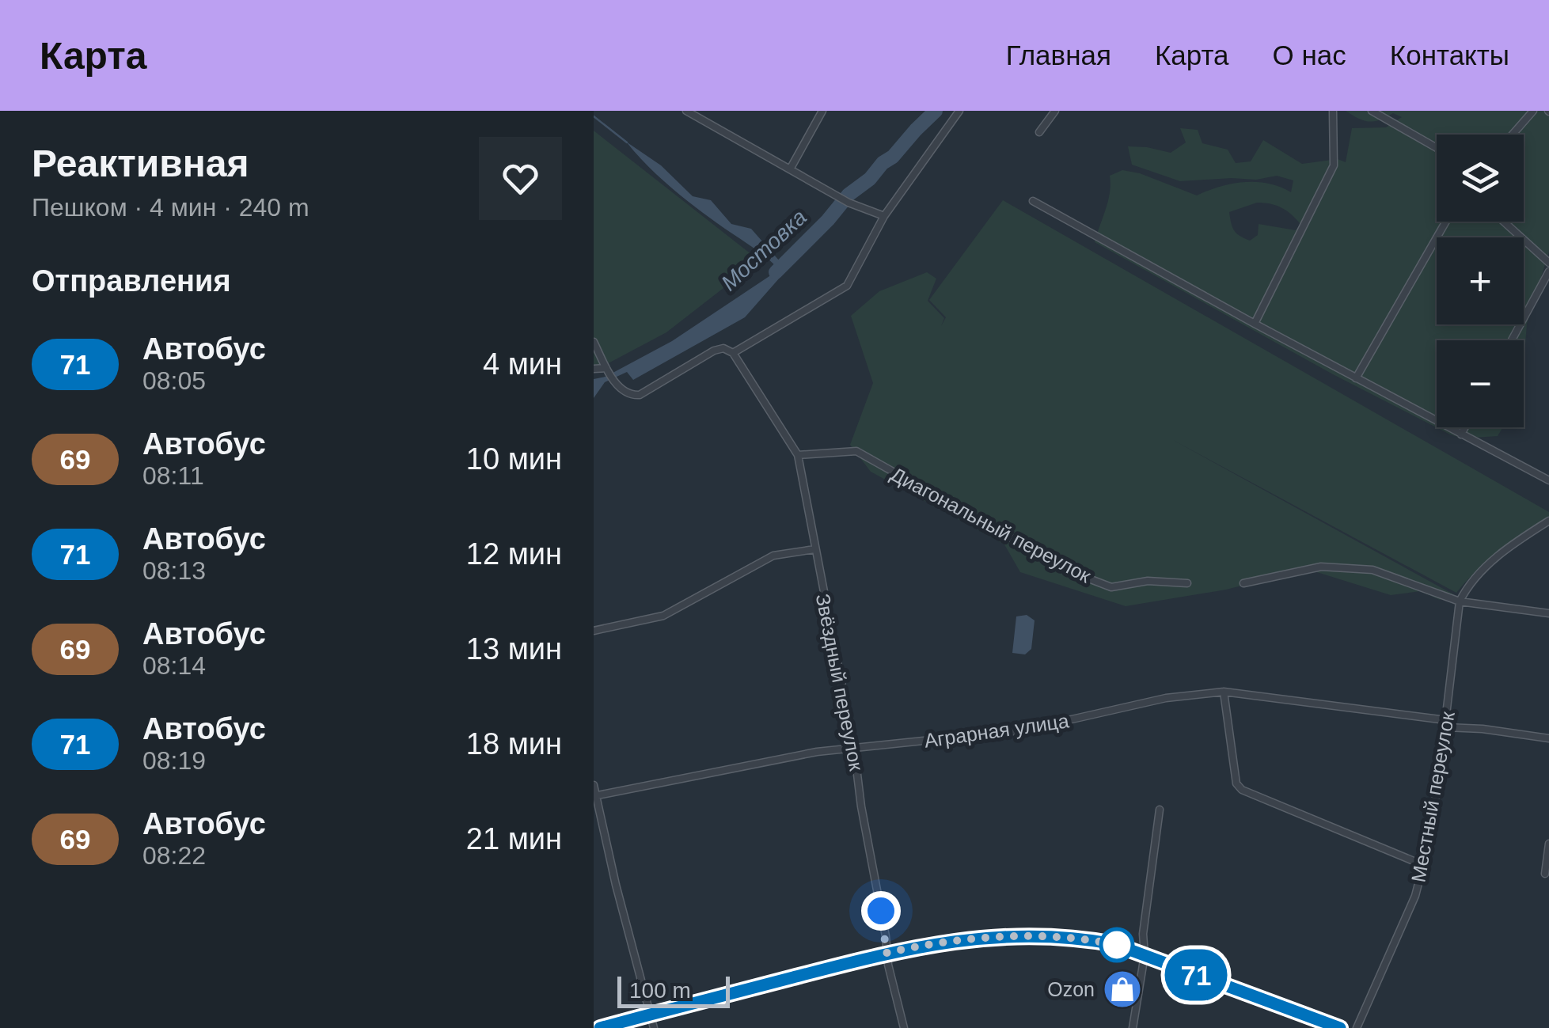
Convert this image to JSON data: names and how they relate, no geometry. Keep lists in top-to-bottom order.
{
  "streets": {
    "street": [
      "Диагональный переулок",
      "Звёздный переулок",
      "Аграрная улица",
      "Местный переулок"
    ]
  },
  "crossings": [
    ["Диагональный переулок", "Звёздный переулок"],
    ["Звёздный переулок", "Аграрная улица"],
    ["Аграрная улица", "Местный переулок"]
  ],
  "water": ["Мостовка"],
  "places": {
    "shop": ["Ozon"]
  },
  "lines": ["bus line 71"],
  "scale_bar": "100 m",
  "page": {
    "header": "Карта",
    "nav": [
      "Главная",
      "Карта",
      "О нас",
      "Контакты"
    ],
    "heading": [
      ["Реактивная", "Пешком · 4 мин · 240 m"],
      "Отправления"
    ],
    "on_map": "71",
    "map_buttons": ["+", "−"],
    "list": [
      {
        "mark": "71",
        "name": "Автобус",
        "note": "08:05",
        "value": "4 мин"
      },
      {
        "mark": "69",
        "name": "Автобус",
        "note": "08:11",
        "value": "10 мин"
      },
      {
        "mark": "71",
        "name": "Автобус",
        "note": "08:13",
        "value": "12 мин"
      },
      {
        "mark": "69",
        "name": "Автобус",
        "note": "08:14",
        "value": "13 мин"
      },
      {
        "mark": "71",
        "name": "Автобус",
        "note": "08:19",
        "value": "18 мин"
      },
      {
        "mark": "69",
        "name": "Автобус",
        "note": "08:22",
        "value": "21 мин"
      }
    ],
    "scale": "100 m"
  }
}
